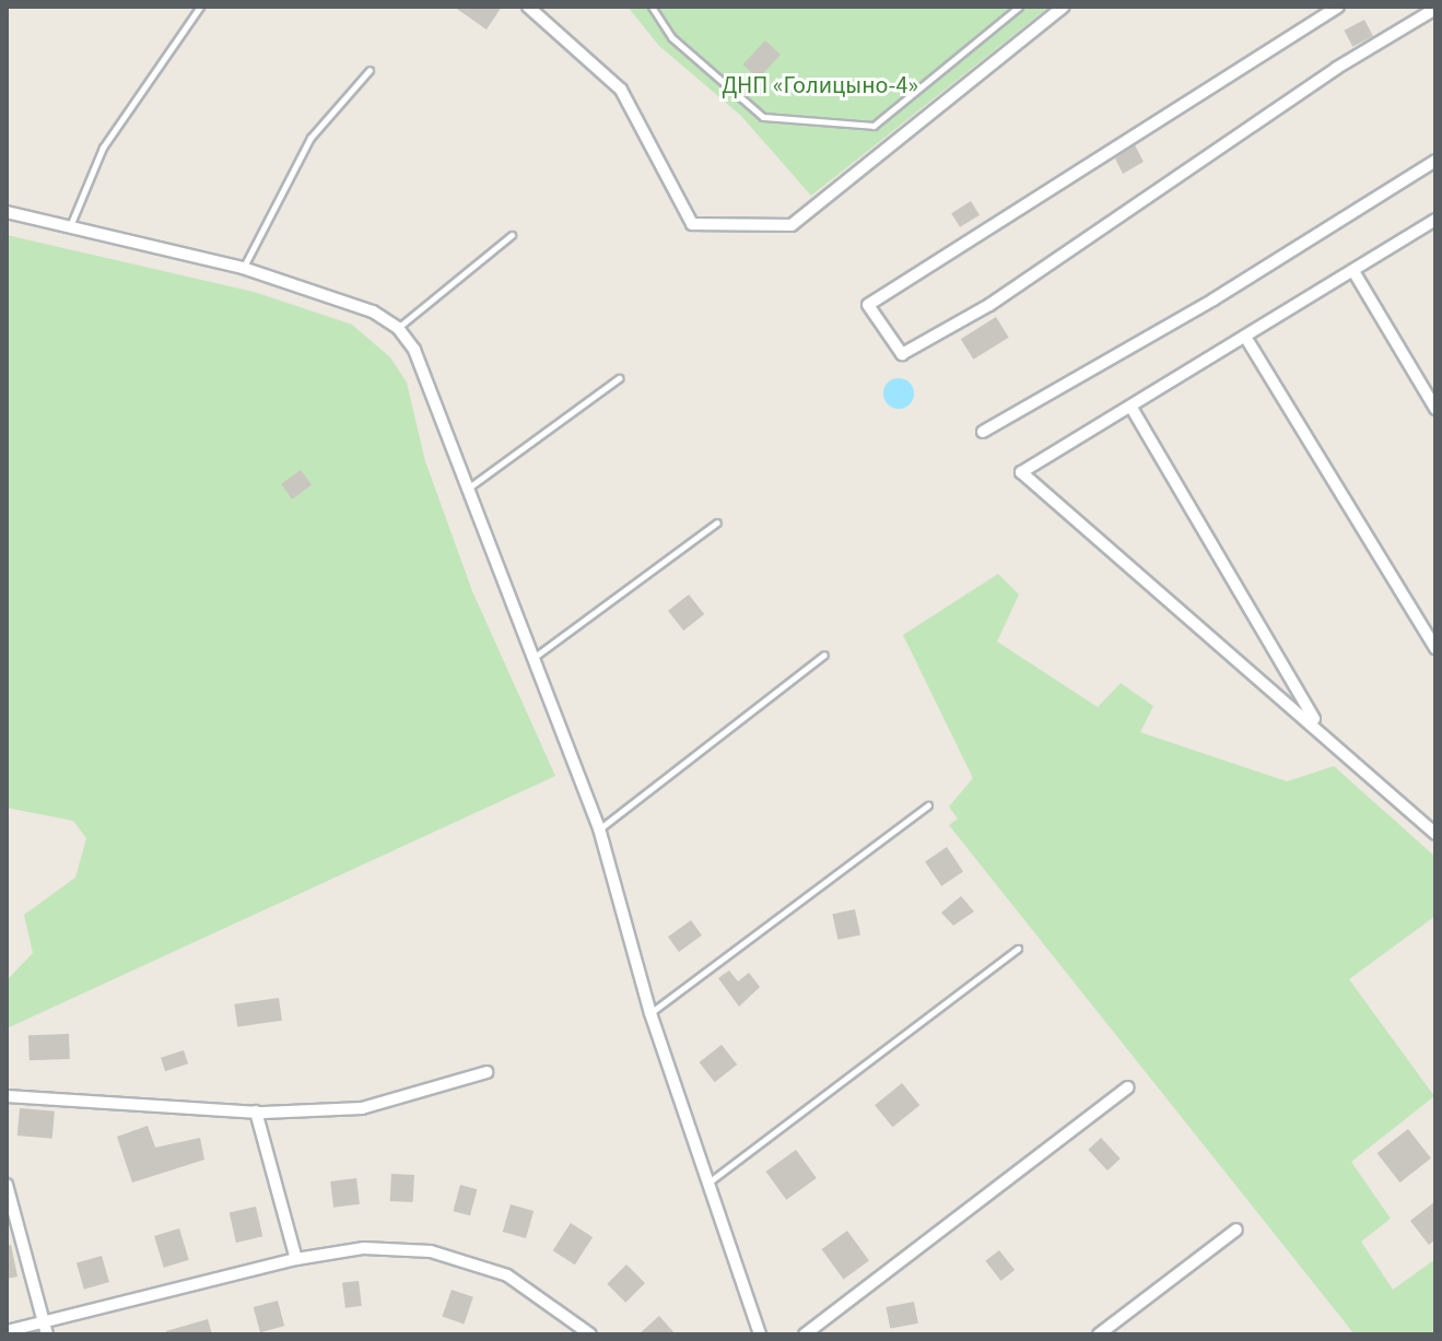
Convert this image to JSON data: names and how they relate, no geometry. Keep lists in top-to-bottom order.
{
  "parks": ["ДНП «Голицыно-4»"]
}
